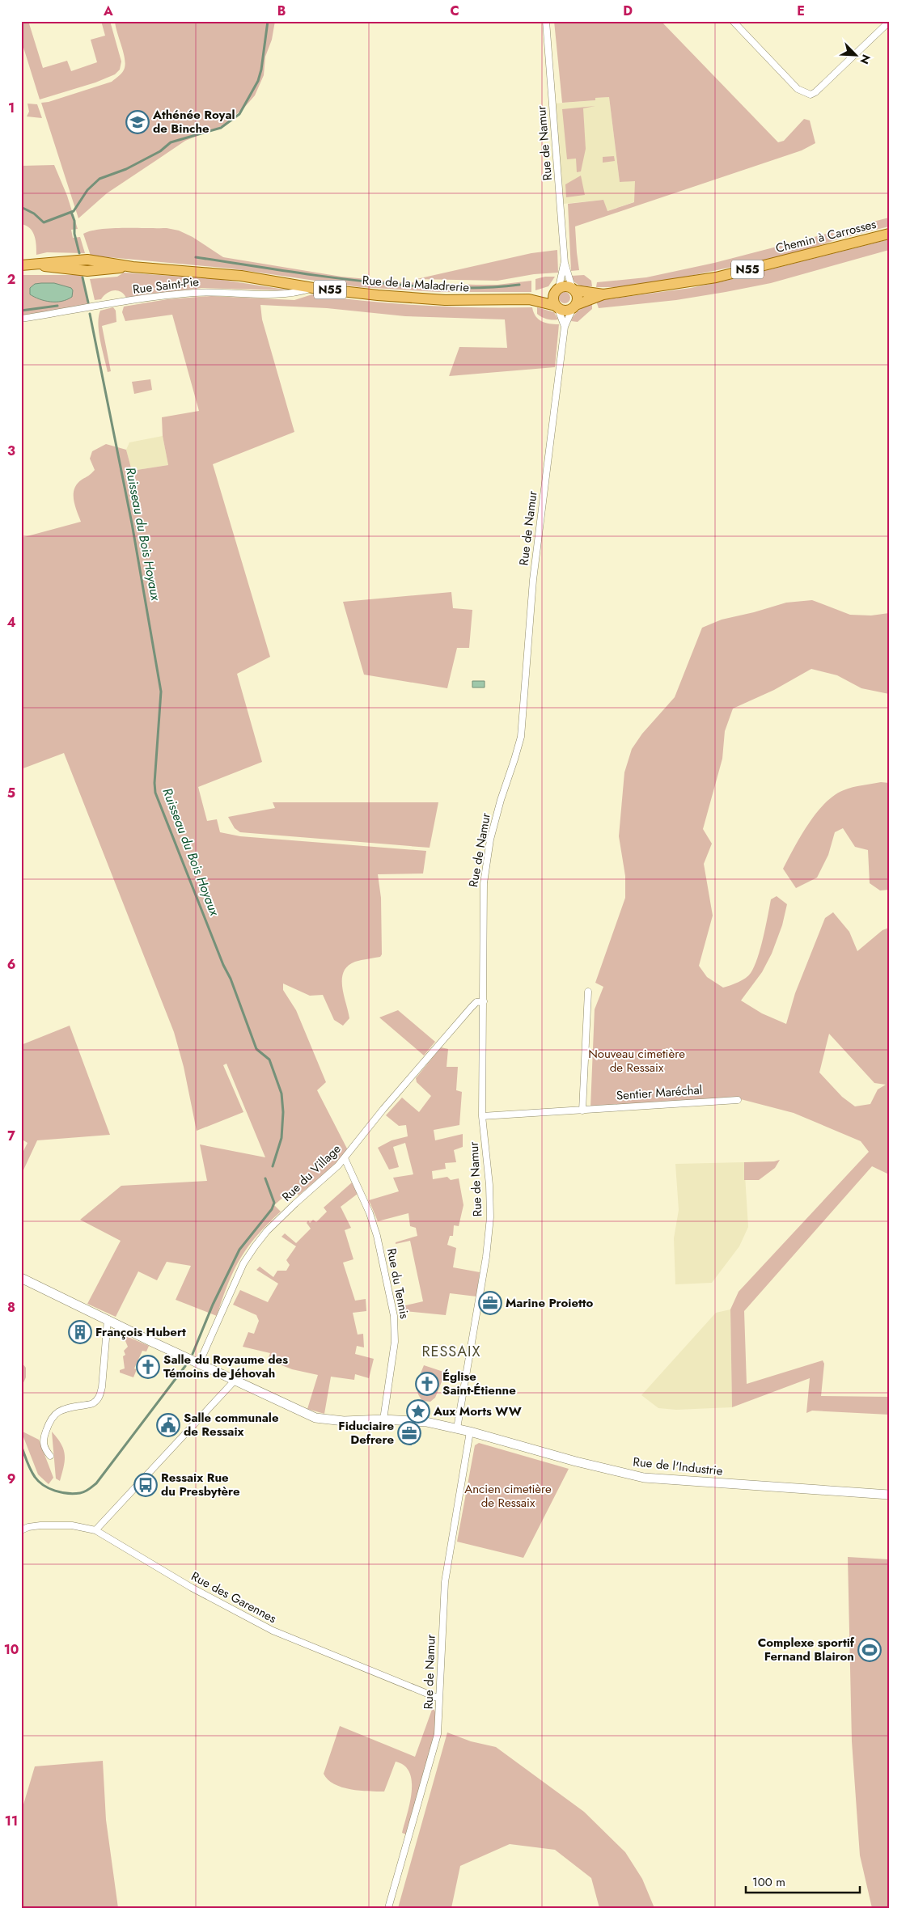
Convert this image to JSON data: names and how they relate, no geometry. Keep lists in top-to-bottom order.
{
  "streets": {
    "main road": ["Chemin à Carrosses", "N55", "Rue de la Maladrerie"],
    "street": [
      "Rue de Namur",
      "Rue Saint-Pie",
      "Sentier Maréchal",
      "Rue du Village",
      "Rue du Tennis",
      "Rue de l'Industrie",
      "Rue des Garennes"
    ]
  },
  "crossings": [
    ["Rue de Namur", "Chemin à Carrosses"],
    ["Rue de Namur", "N55"],
    ["Rue de Namur", "Rue de la Maladrerie"],
    ["Rue de Namur", "Sentier Maréchal"],
    ["Rue de Namur", "Rue du Village"],
    ["Rue de Namur", "Rue de l'Industrie"],
    ["Rue de Namur", "Rue des Garennes"],
    ["Chemin à Carrosses", "N55"],
    ["Chemin à Carrosses", "Rue de la Maladrerie"],
    ["N55", "Rue de la Maladrerie"],
    ["Rue de la Maladrerie", "Rue Saint-Pie"],
    ["Rue du Village", "Rue du Tennis"],
    ["Rue du Village", "Rue de l'Industrie"],
    ["Rue du Tennis", "Rue de l'Industrie"]
  ],
  "districts": ["RESSAIX"],
  "water": ["Ruisseau du Bois Hoyaux"],
  "parks": ["Nouveau cimetière de Ressaix", "Ancien cimetière de Ressaix"],
  "places": {
    "school or university": ["Athénée Royal de Binche"],
    "office": ["Marine Proietto", "Fiduciaire Defrere"],
    "building": ["François Hubert"],
    "church": ["Salle du Royaume des Témoins de Jéhovah", "Église Saint-Étienne"],
    "place": ["Aux Morts WW"],
    "public building": ["Salle communale de Ressaix"],
    "bus stop": ["Ressaix Rue du Presbytère"],
    "sports": ["Complexe sportif Fernand Blairon"]
  },
  "scale_bar": "100 m",
  "north": "bottom right",
  "grid": {
    "columns": [
      "A",
      "B",
      "C",
      "D",
      "E"
    ],
    "rows": [
      "1",
      "2",
      "3",
      "4",
      "5",
      "6",
      "7",
      "8",
      "9",
      "10",
      "11"
    ]
  }
}
